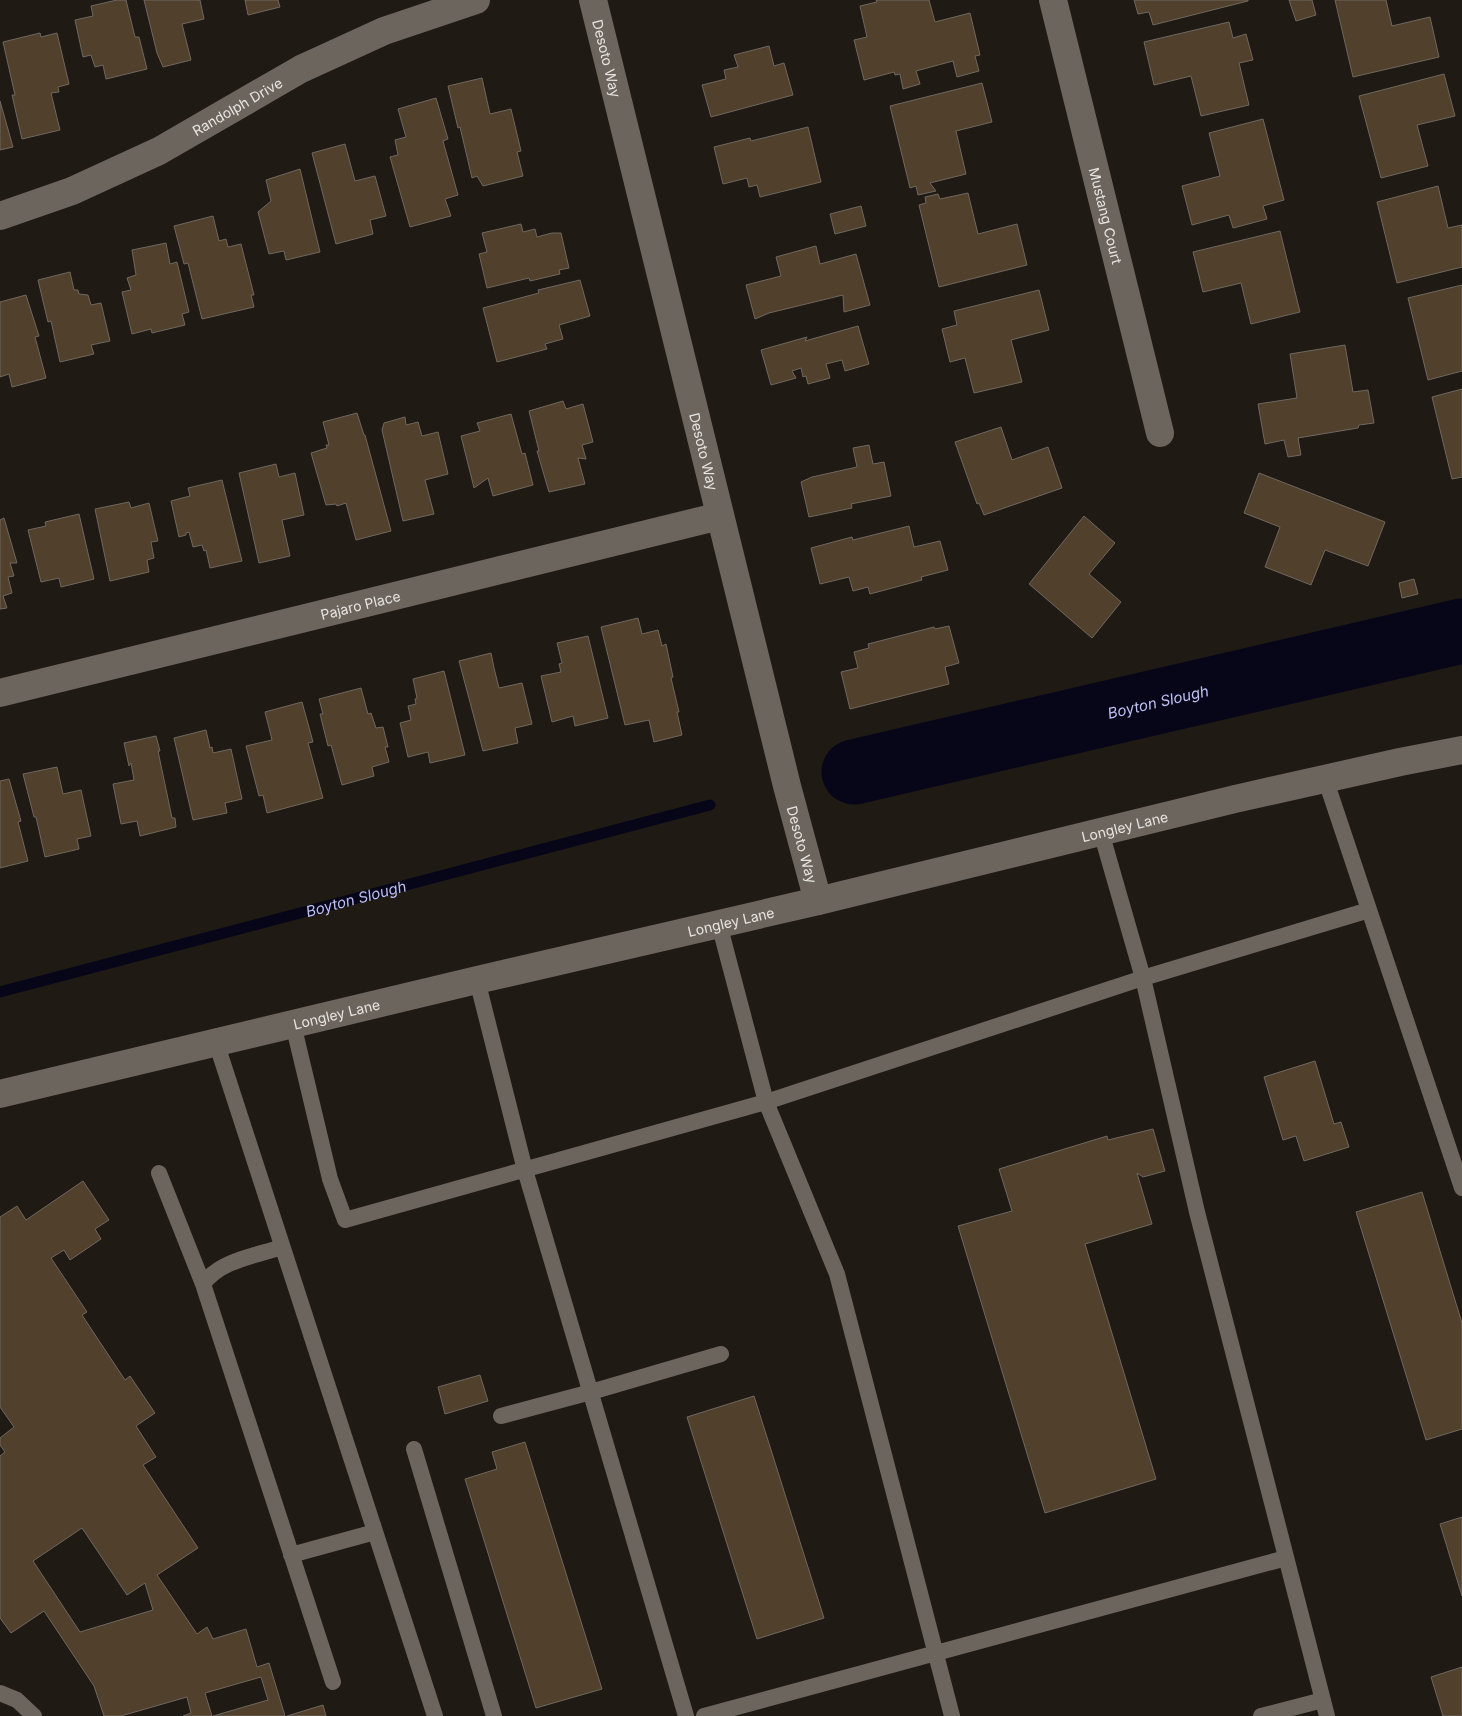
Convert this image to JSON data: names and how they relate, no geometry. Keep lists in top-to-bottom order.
{
  "streets": {
    "street": [
      "Desoto Way",
      "Randolph Drive",
      "Mustang Court",
      "Pajaro Place",
      "Longley Lane"
    ]
  },
  "crossings": [
    ["Desoto Way", "Pajaro Place"],
    ["Desoto Way", "Longley Lane"]
  ],
  "water": ["Boyton Slough"]
}
